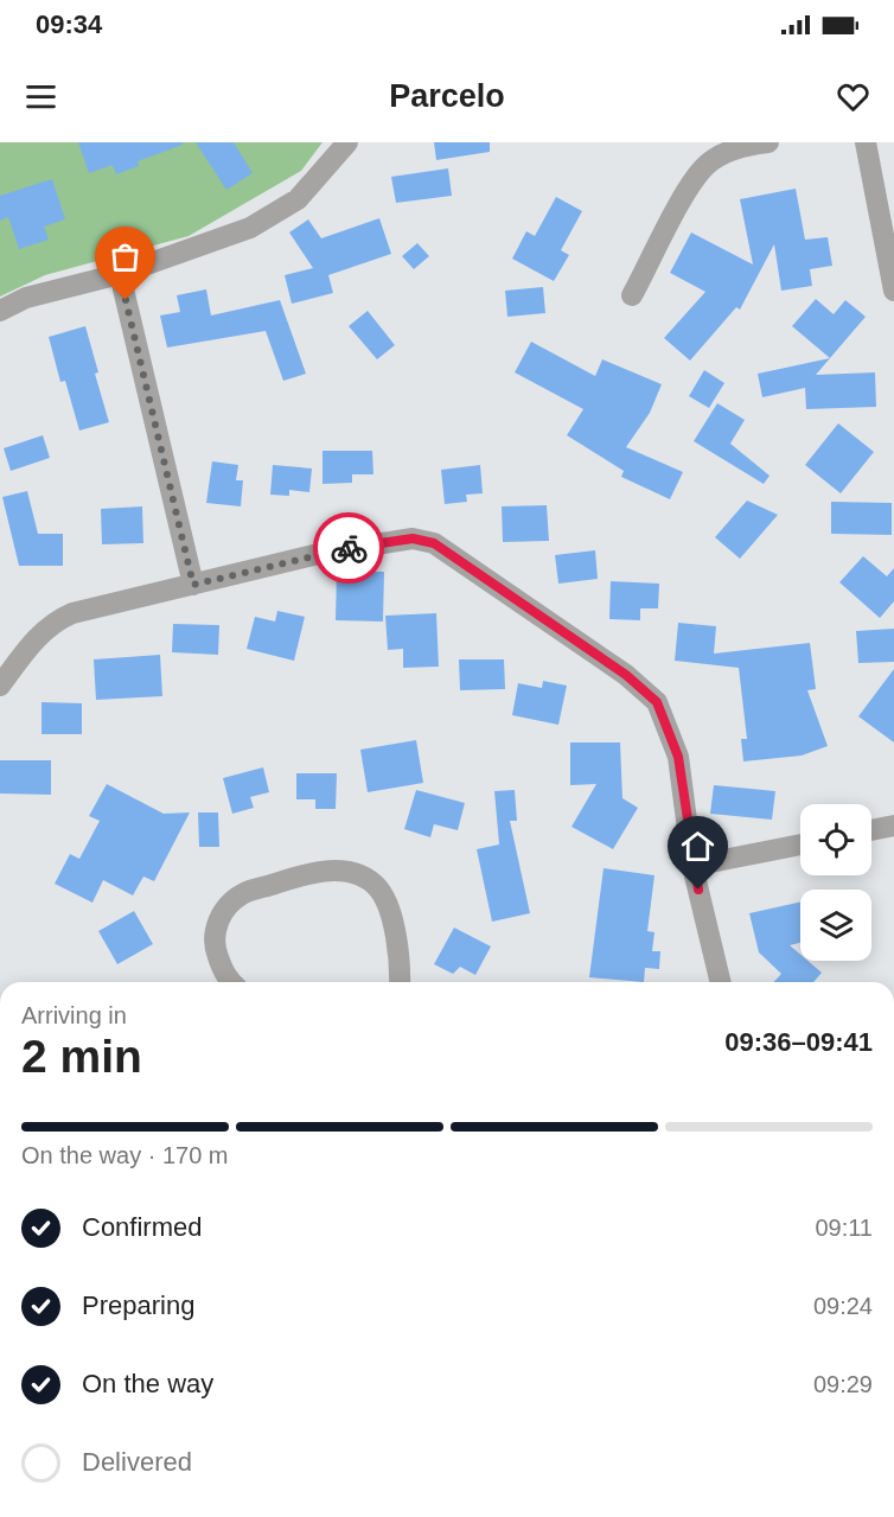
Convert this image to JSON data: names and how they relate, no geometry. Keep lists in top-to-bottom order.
{
  "page": {
    "status": "09:34",
    "header": "Parcelo",
    "heading": ["2 min", "Arriving in", "09:36–09:41"],
    "bar": "On the way · 170 m",
    "list": [
      ["Confirmed", "09:11"],
      ["Preparing", "09:24"],
      ["On the way", "09:29"],
      "Delivered"
    ]
  }
}
